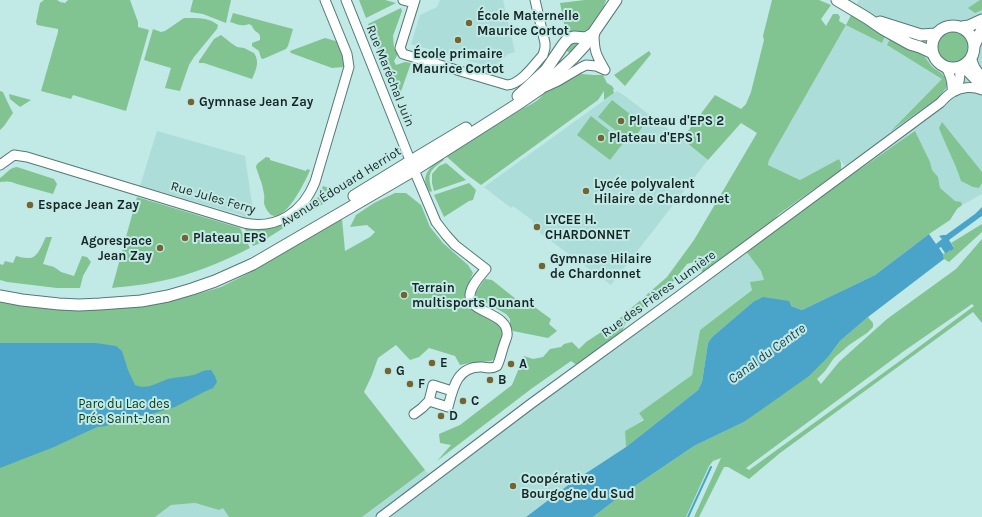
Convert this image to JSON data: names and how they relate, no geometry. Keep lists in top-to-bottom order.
{
  "streets": {
    "main road": ["Avenue Édouard Herriot"],
    "street": ["Rue Maréchal Juin", "Rue Jules Ferry", "Rue des Frères Lumière"]
  },
  "crossings": [
    ["Rue Maréchal Juin", "Avenue Édouard Herriot"]
  ],
  "water": ["Canal du Centre"],
  "parks": ["Parc du Lac des Prés Saint-Jean"],
  "places": [
    "École Maternelle Maurice Cortot",
    "École primaire Maurice Cortot",
    "Gymnase Jean Zay",
    "Plateau d'EPS 2",
    "Plateau d'EPS 1",
    "Lycée polyvalent Hilaire de Chardonnet",
    "Espace Jean Zay",
    "LYCEE H. CHARDONNET",
    "Plateau EPS",
    "Agorespace Jean Zay",
    "Gymnase Hilaire de Chardonnet",
    "Terrain multisports Dunant",
    "E",
    "A",
    "G",
    "B",
    "F",
    "C",
    "D",
    "Coopérative Bourgogne du Sud"
  ]
}
